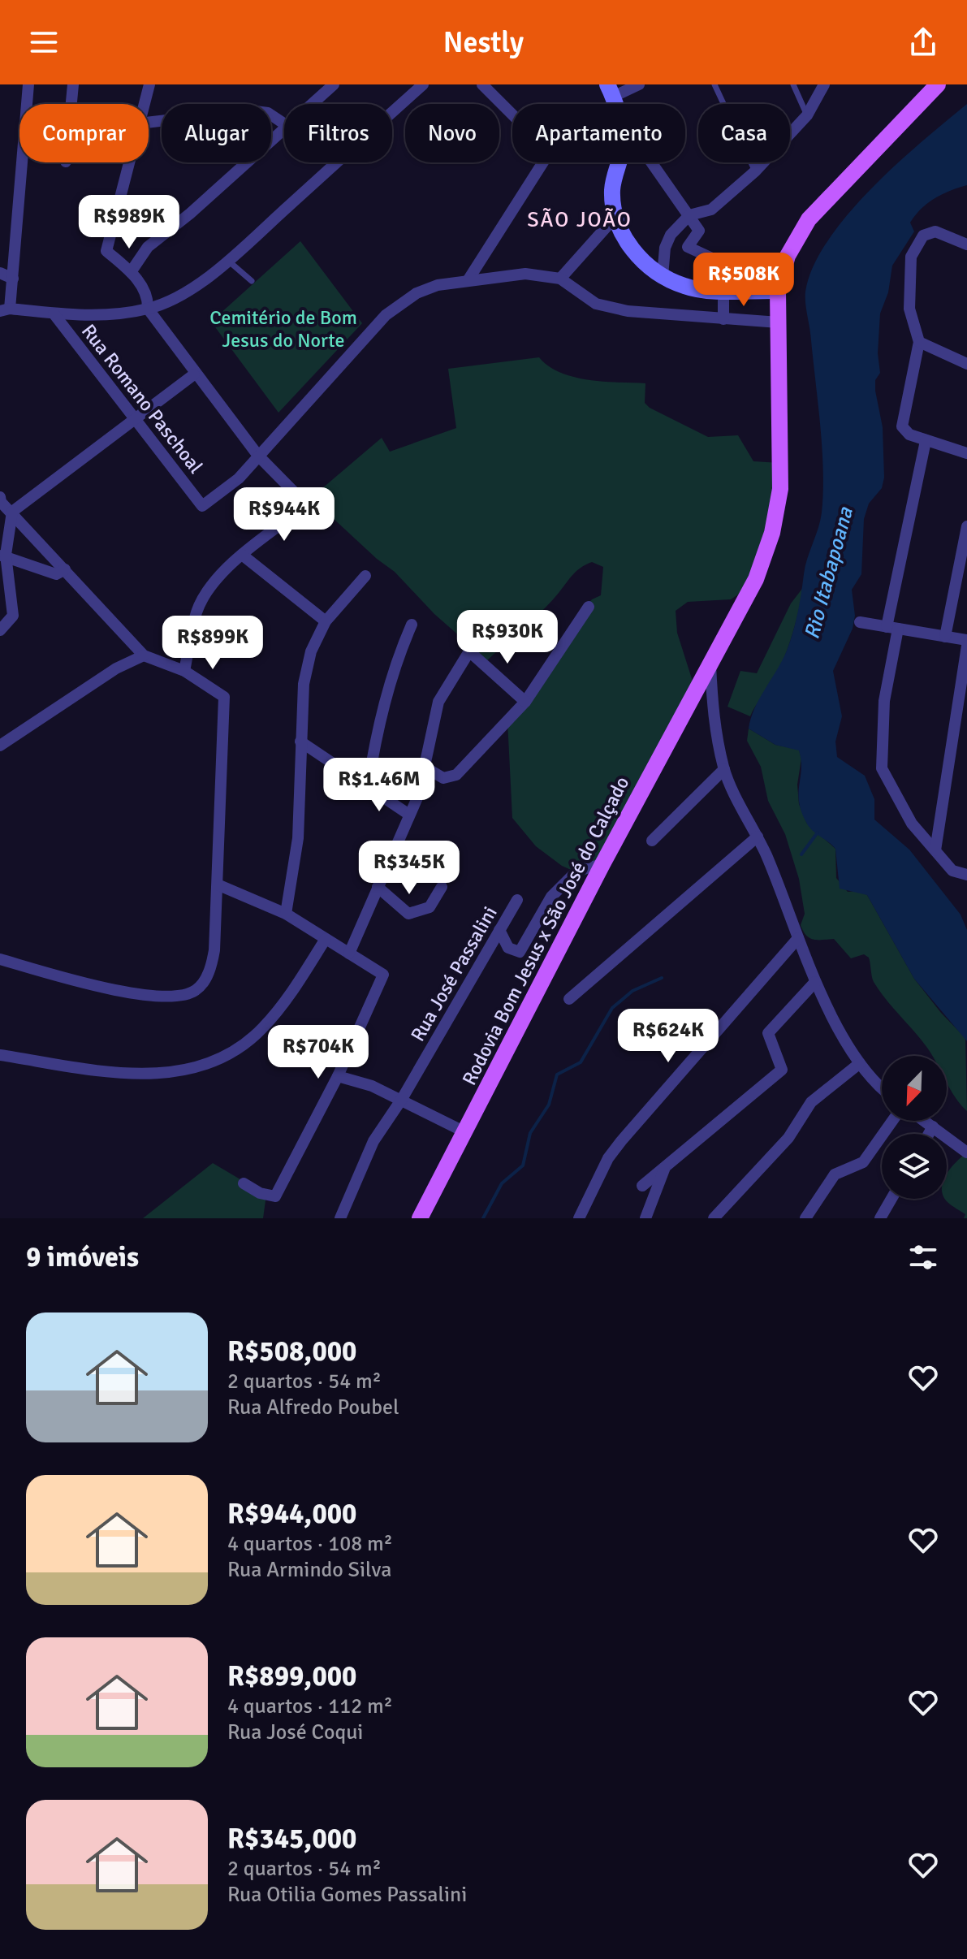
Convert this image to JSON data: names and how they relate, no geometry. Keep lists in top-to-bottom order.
{
  "streets": {
    "main road": ["Rodovia Bom Jesus x São José do Calçado"],
    "street": ["Rua Romano Paschoal", "Rua José Passalini"]
  },
  "districts": ["SÃO JOÃO"],
  "water": ["Rio Itabapoana"],
  "parks": ["Cemitério de Bom Jesus do Norte"],
  "north": "bottom left",
  "page": {
    "header": "Nestly",
    "chip": [
      "Comprar",
      "Alugar",
      "Filtros",
      "Novo",
      "Apartamento",
      "Casa"
    ],
    "price": [
      "R$989K",
      "R$508K",
      "R$944K",
      "R$930K",
      "R$899K",
      "R$1.46M",
      "R$345K",
      "R$624K",
      "R$704K"
    ],
    "heading": "9 imóveis",
    "list": [
      {
        "name": "R$508,000",
        "note": "2 quartos · 54 m² · Rua Alfredo Poubel"
      },
      {
        "name": "R$944,000",
        "note": "4 quartos · 108 m² · Rua Armindo Silva"
      },
      {
        "name": "R$899,000",
        "note": "4 quartos · 112 m² · Rua José Coqui"
      },
      {
        "name": "R$345,000",
        "note": "2 quartos · 54 m² · Rua Otilia Gomes Passalini"
      }
    ]
  }
}
